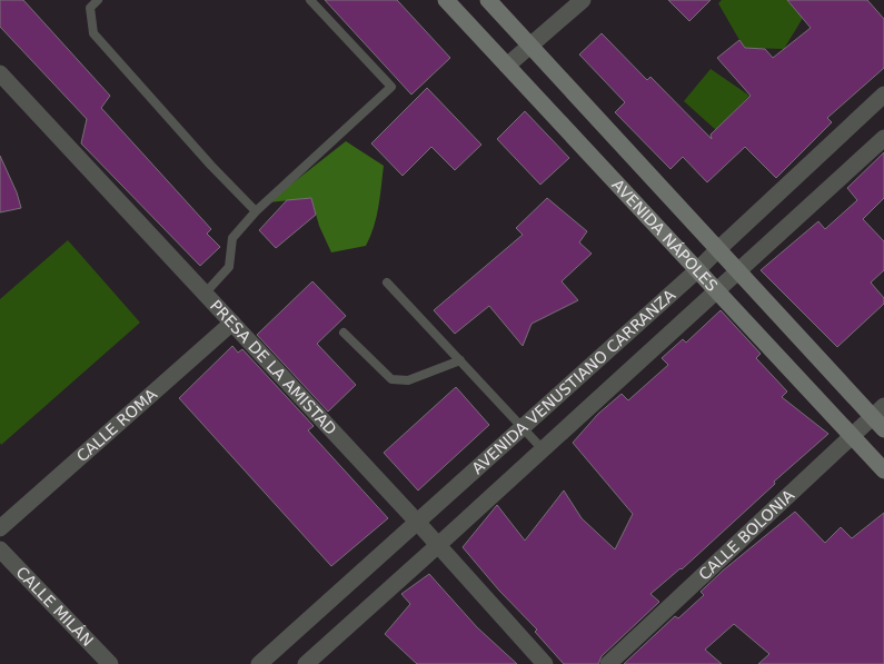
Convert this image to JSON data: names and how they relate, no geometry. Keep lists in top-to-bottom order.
{
  "streets": {
    "main road": ["AVENIDA NÁPOLES"],
    "street": [
      "PRESA DE LA AMISTAD",
      "AVENIDA VENUSTIANO CARRANZA",
      "CALLE ROMA",
      "CALLE BOLONIA",
      "CALLE MILÁN"
    ]
  },
  "crossings": [
    ["AVENIDA NÁPOLES", "AVENIDA VENUSTIANO CARRANZA"],
    ["AVENIDA NÁPOLES", "CALLE BOLONIA"],
    ["PRESA DE LA AMISTAD", "AVENIDA VENUSTIANO CARRANZA"],
    ["PRESA DE LA AMISTAD", "CALLE ROMA"]
  ]
}
